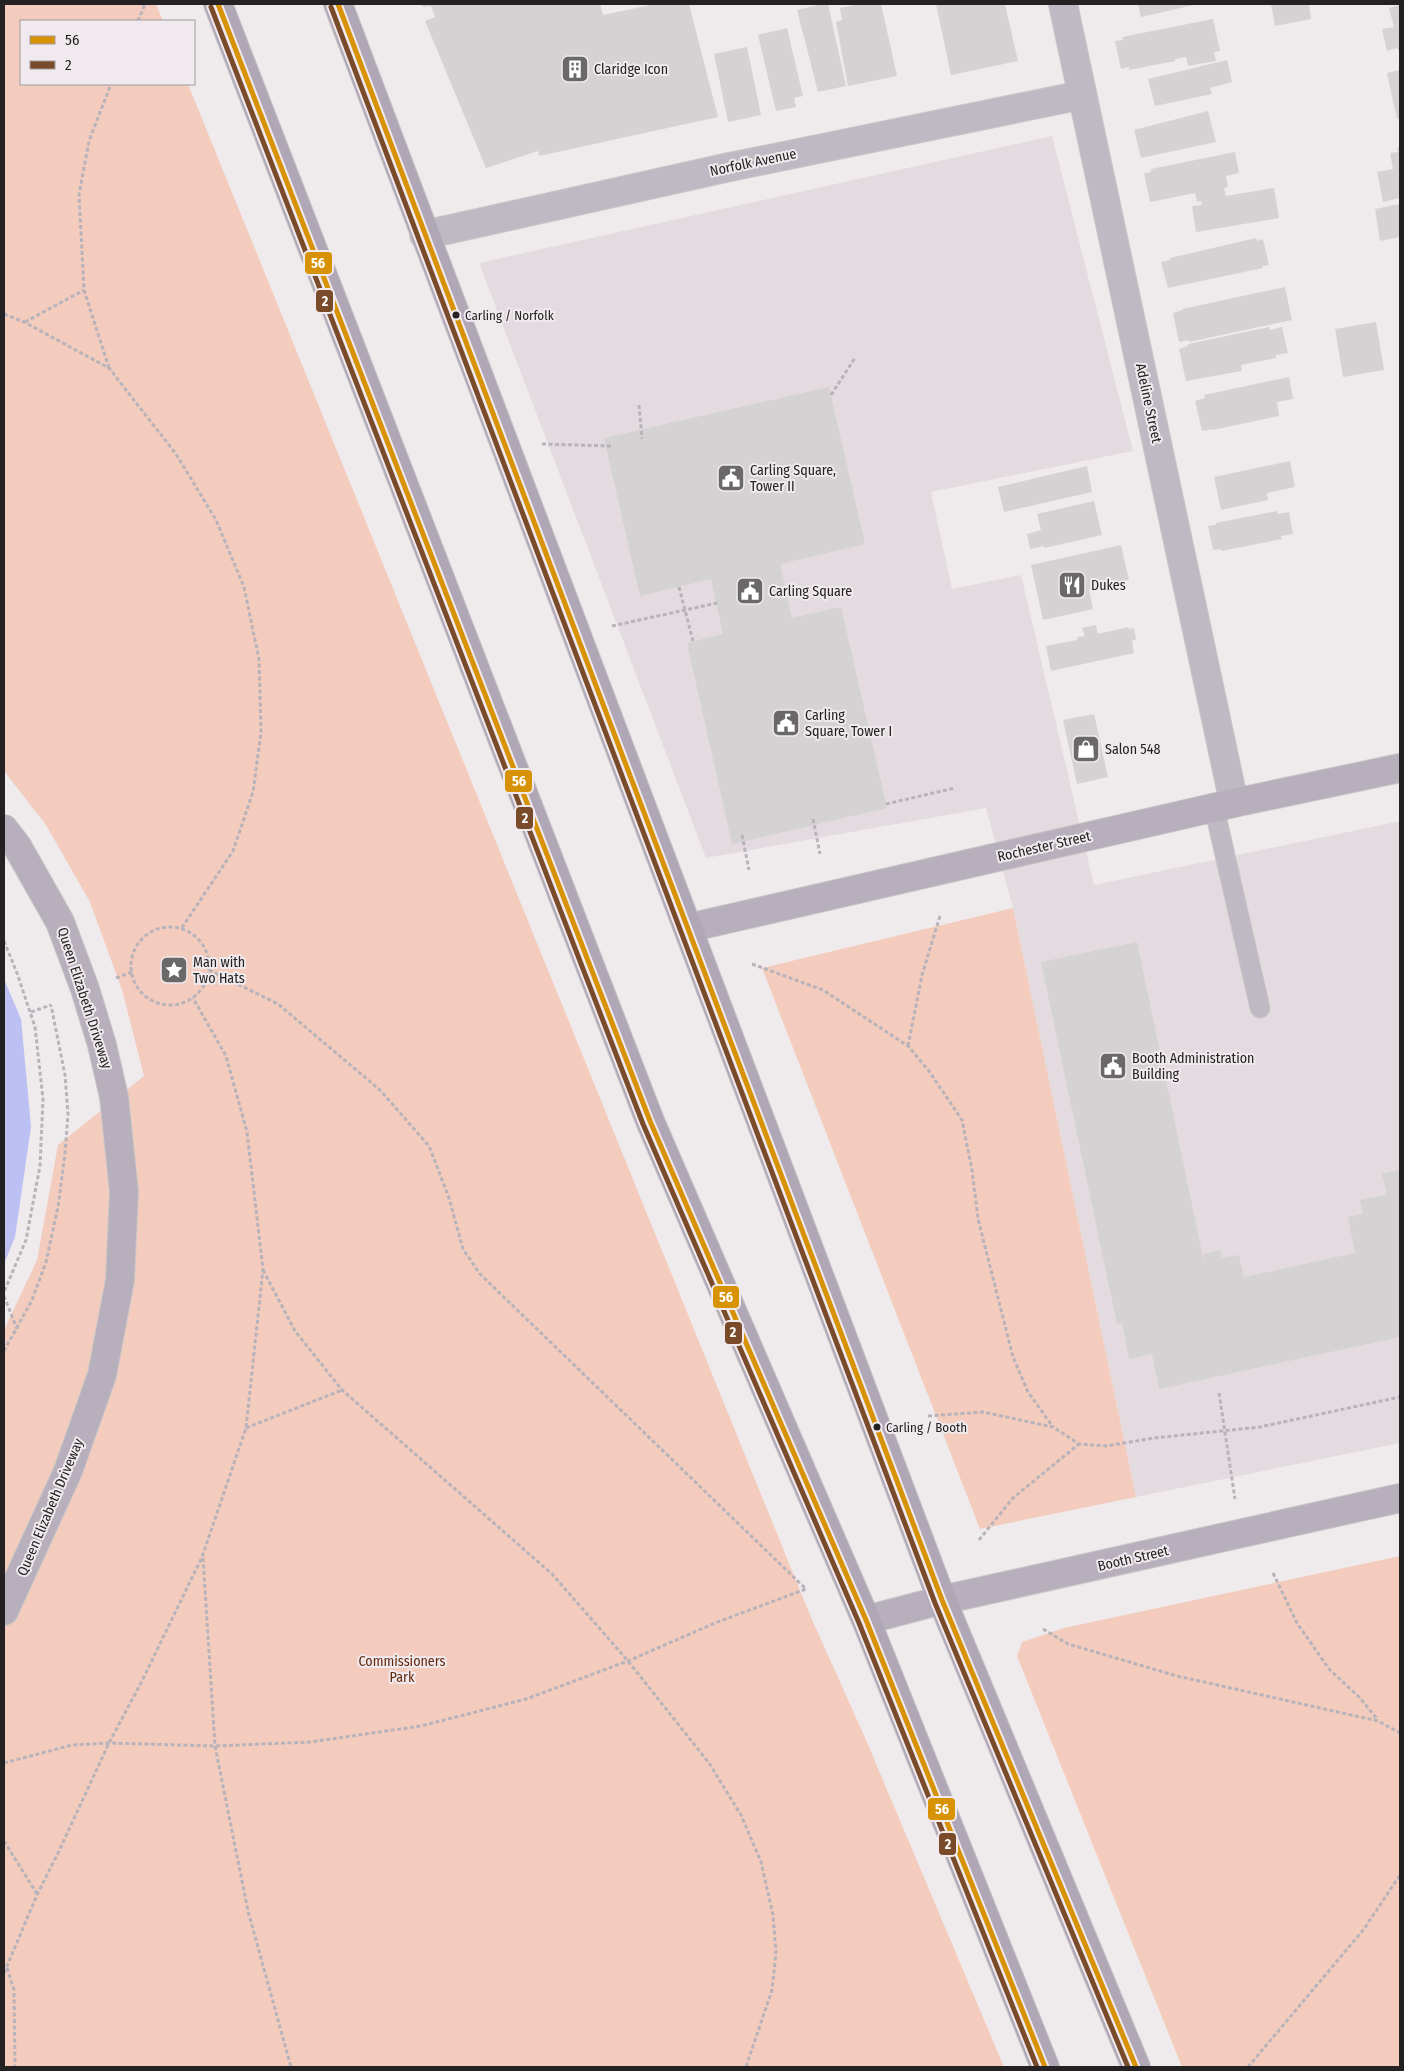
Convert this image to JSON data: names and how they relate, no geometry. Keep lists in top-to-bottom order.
{
  "streets": {
    "main road": ["Rochester Street", "Queen Elizabeth Driveway", "Booth Street"],
    "street": ["Norfolk Avenue", "Adeline Street"]
  },
  "crossings": [
    ["Norfolk Avenue", "Adeline Street"],
    ["Adeline Street", "Rochester Street"]
  ],
  "parks": ["Commissioners Park"],
  "places": {
    "building": ["Claridge Icon"],
    "other": ["Carling / Norfolk", "Carling / Booth"],
    "public building": [
      "Carling Square, Tower II",
      "Carling Square",
      "Carling Square, Tower I",
      "Booth Administration Building"
    ],
    "restaurant": ["Dukes"],
    "shop": ["Salon 548"],
    "place": ["Man with Two Hats"]
  },
  "lines": ["transit line 56", "transit line 2"],
  "legend": ["56", "2"]
}
